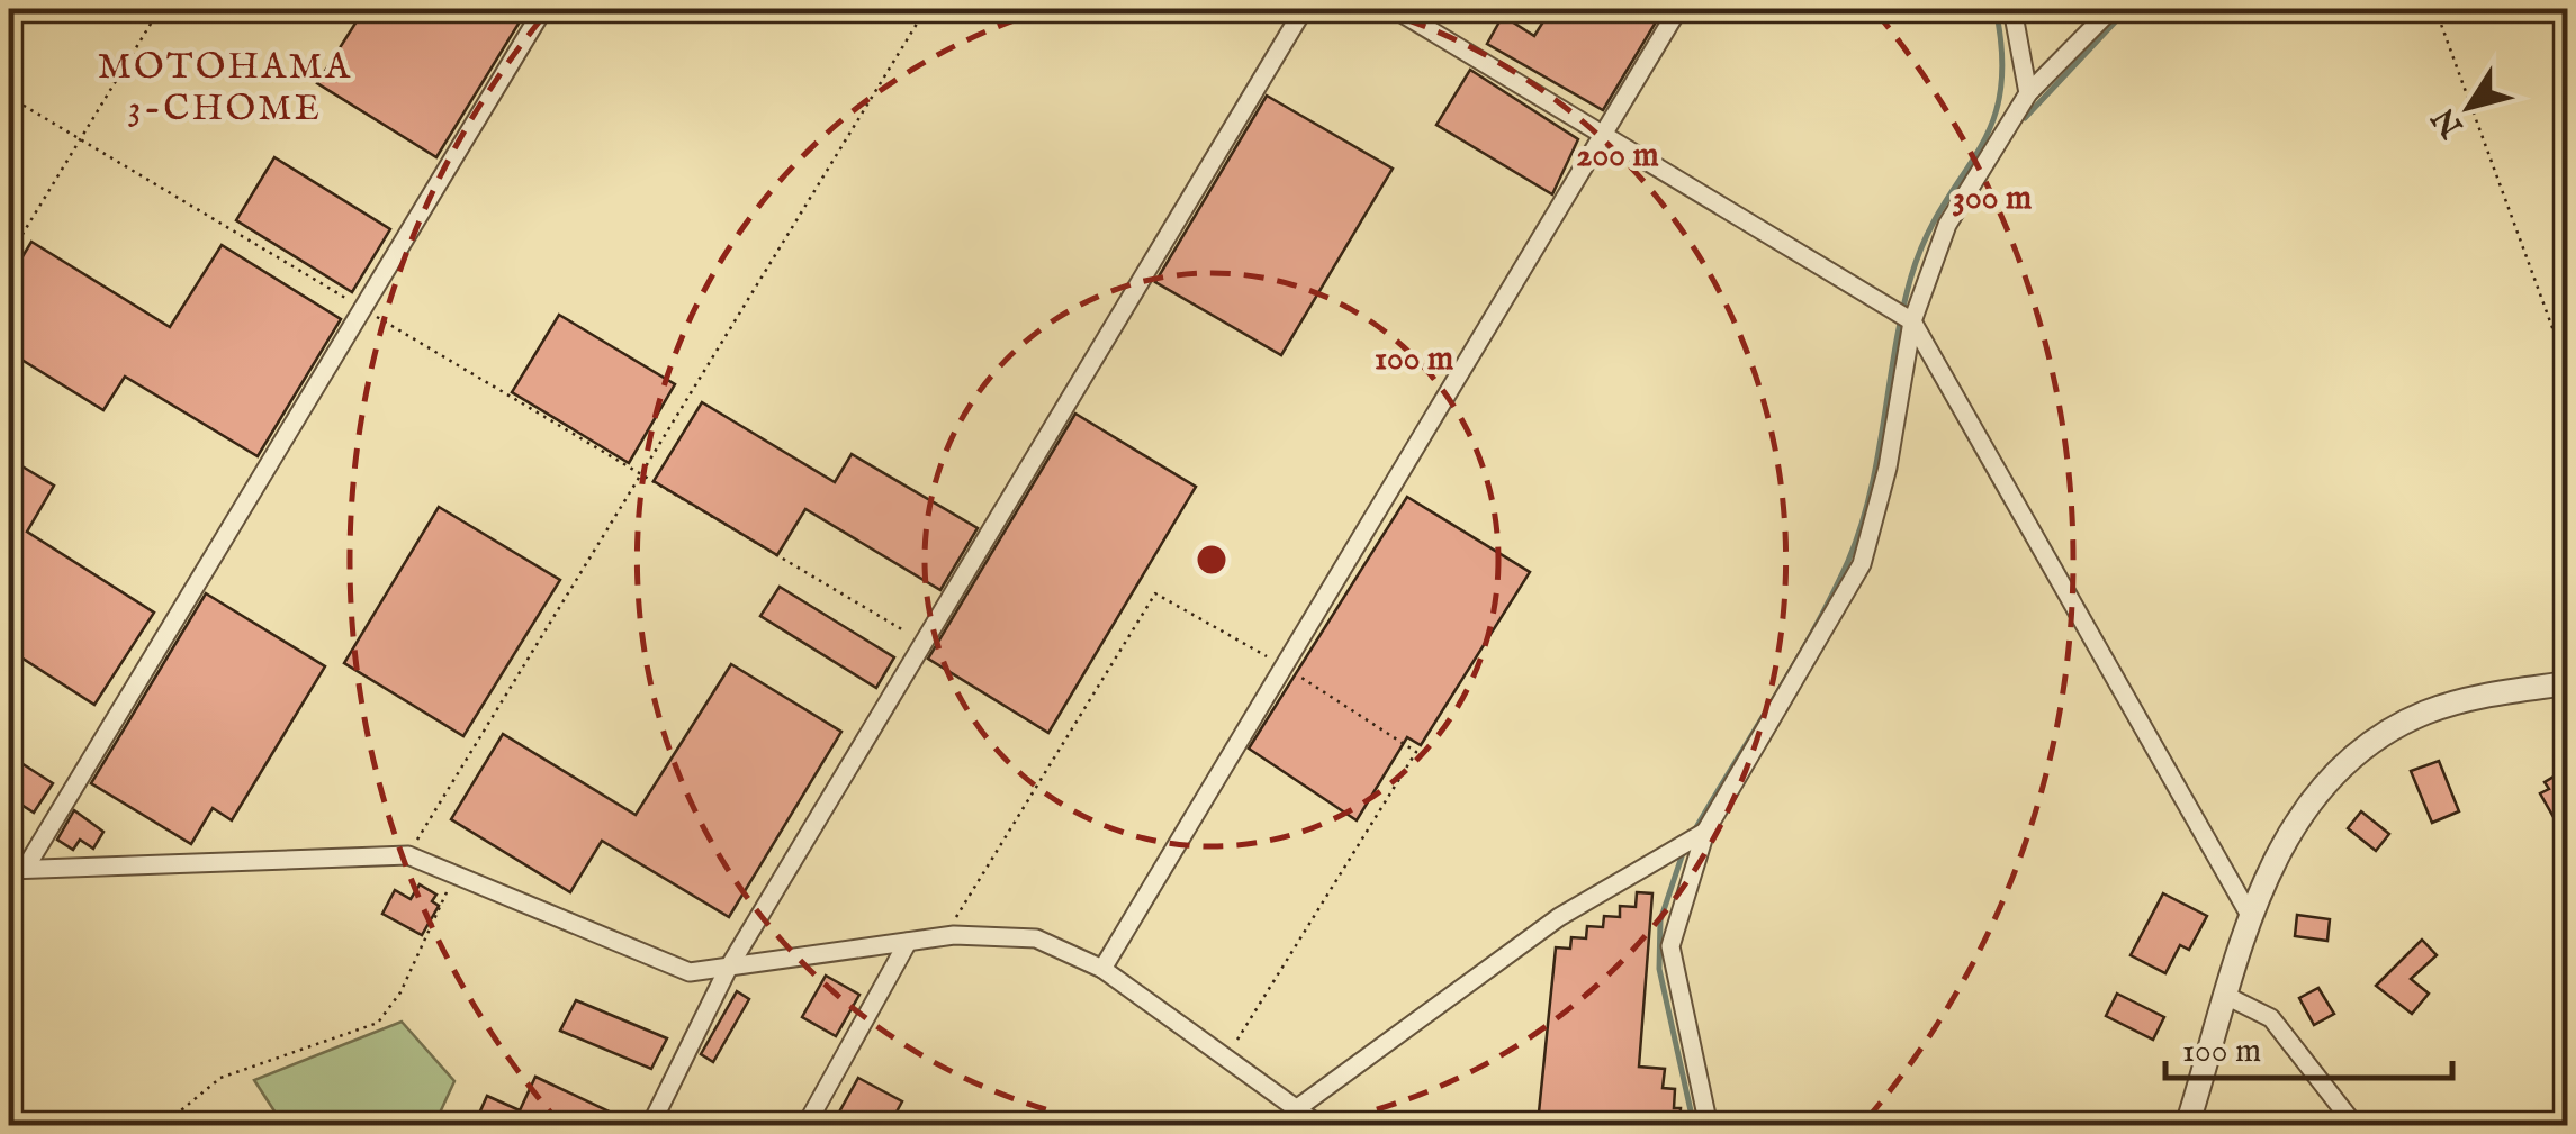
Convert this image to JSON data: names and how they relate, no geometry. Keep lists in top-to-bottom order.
{
  "districts": ["MOTOHAMA 3-CHOME"],
  "scale_bar": "100 m",
  "north": "bottom left",
  "rings": ["200 m", "300 m", "100 m"]
}
